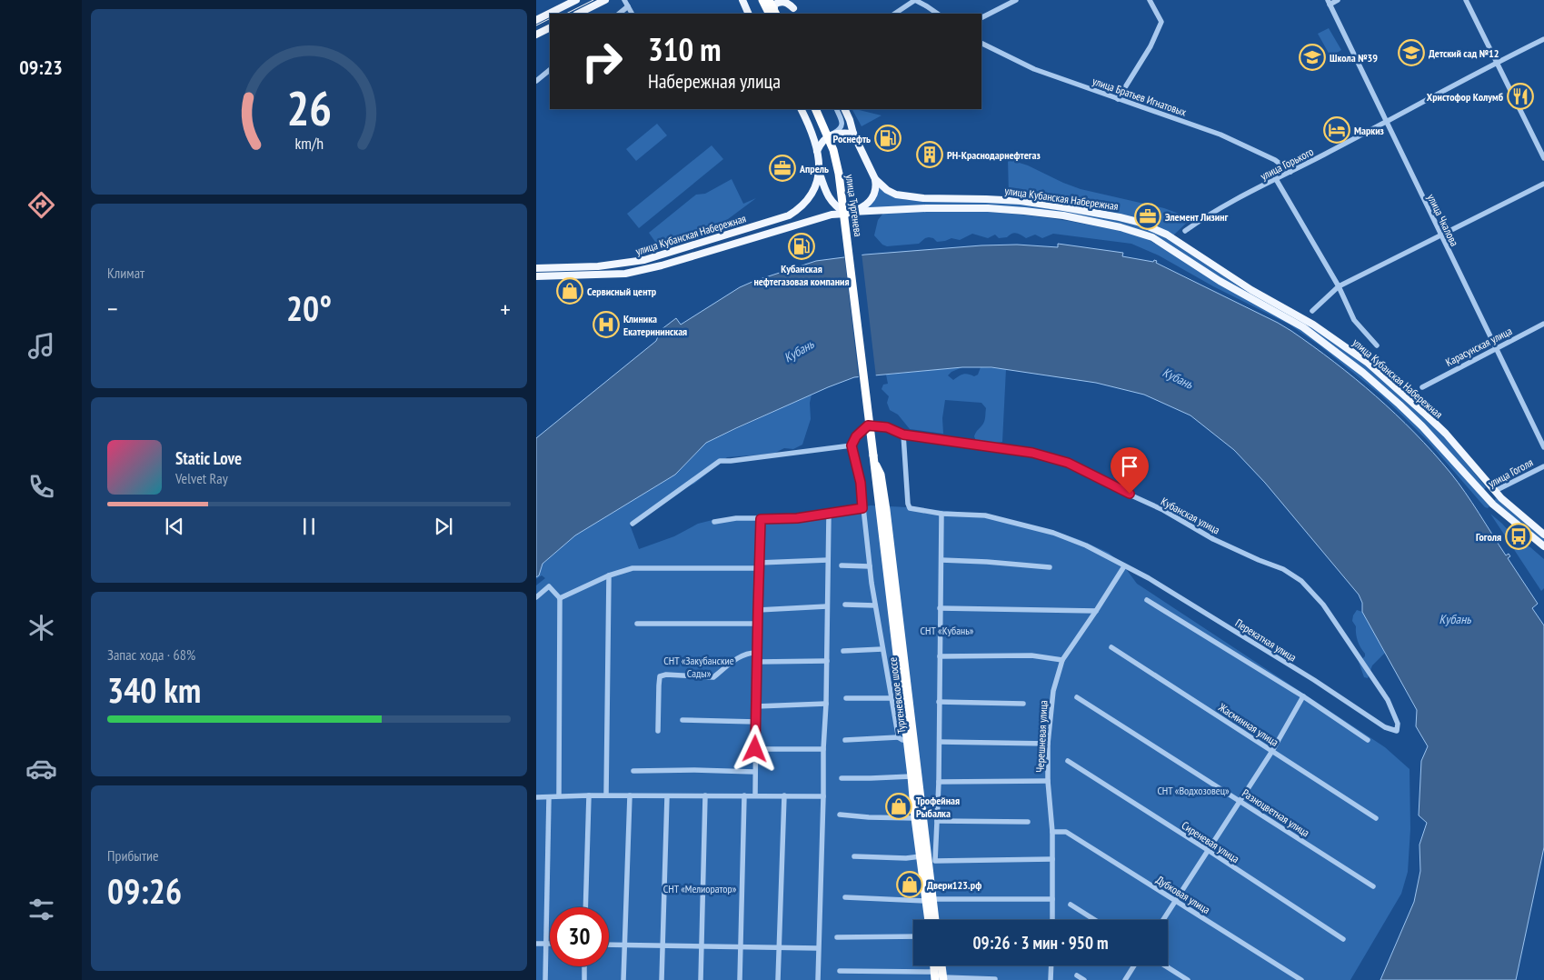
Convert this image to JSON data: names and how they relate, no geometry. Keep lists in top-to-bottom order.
{
  "streets": {
    "highway": ["улица Тургенева", "Тургеневское шоссе"],
    "main road": ["улица Кубанская Набережная", "улица Гоголя"],
    "street": [
      "улица Братьев Игнатовых",
      "улица Горького",
      "улица Чкалова",
      "Карасунская улица",
      "Кубанская улица",
      "Перекатная улица",
      "Жасминная улица",
      "Черешневая улица",
      "Разноцветная улица",
      "Сиреневая улица",
      "Дубковая улица"
    ]
  },
  "crossings": [
    ["улица Братьев Игнатовых", "улица Горького"],
    ["улица Горького", "улица Чкалова"],
    ["улица Кубанская Набережная", "улица Гоголя"],
    ["улица Тургенева", "Тургеневское шоссе"],
    ["улица Чкалова", "Карасунская улица"],
    ["Кубанская улица", "Перекатная улица"],
    ["Перекатная улица", "Черешневая улица"],
    ["Черешневая улица", "Дубковая улица"]
  ],
  "water": ["Кубань"],
  "parks": [
    "СНТ «Кубань»",
    "СНТ «Закубанские Сады»",
    "СНТ «Водхозовец»",
    "СНТ «Мелиоратор»"
  ],
  "places": {
    "school or university": ["Детский сад №12", "Школа №39"],
    "restaurant": ["Христофор Колумб"],
    "hotel": ["Маркиз"],
    "fuel station": ["Роснефть", "Кубанская нефтегазовая компания"],
    "building": ["РН-Краснодарнефтегаз"],
    "office": ["Апрель", "Элемент Лизинг"],
    "shop": ["Сервисный центр", "Трофейная Рыбалка", "Двери123.рф"],
    "hospital": ["Клиника Екатерининская"],
    "bus stop": ["Гоголя"]
  },
  "page": {
    "tabs": "09:23",
    "turn": ["310 m", "Набережная улица"],
    "tile": [
      "Климат",
      ["Запас хода · 68%", "340 km"],
      ["Прибытие", "09:26"]
    ],
    "heat": ["−", "20°", "+"],
    "song": ["Static Love", "Velvet Ray"],
    "limit": "30",
    "trip": "09:26 · 3 мин · 950 m",
    "gauge": ["26", "km/h"]
  }
}
